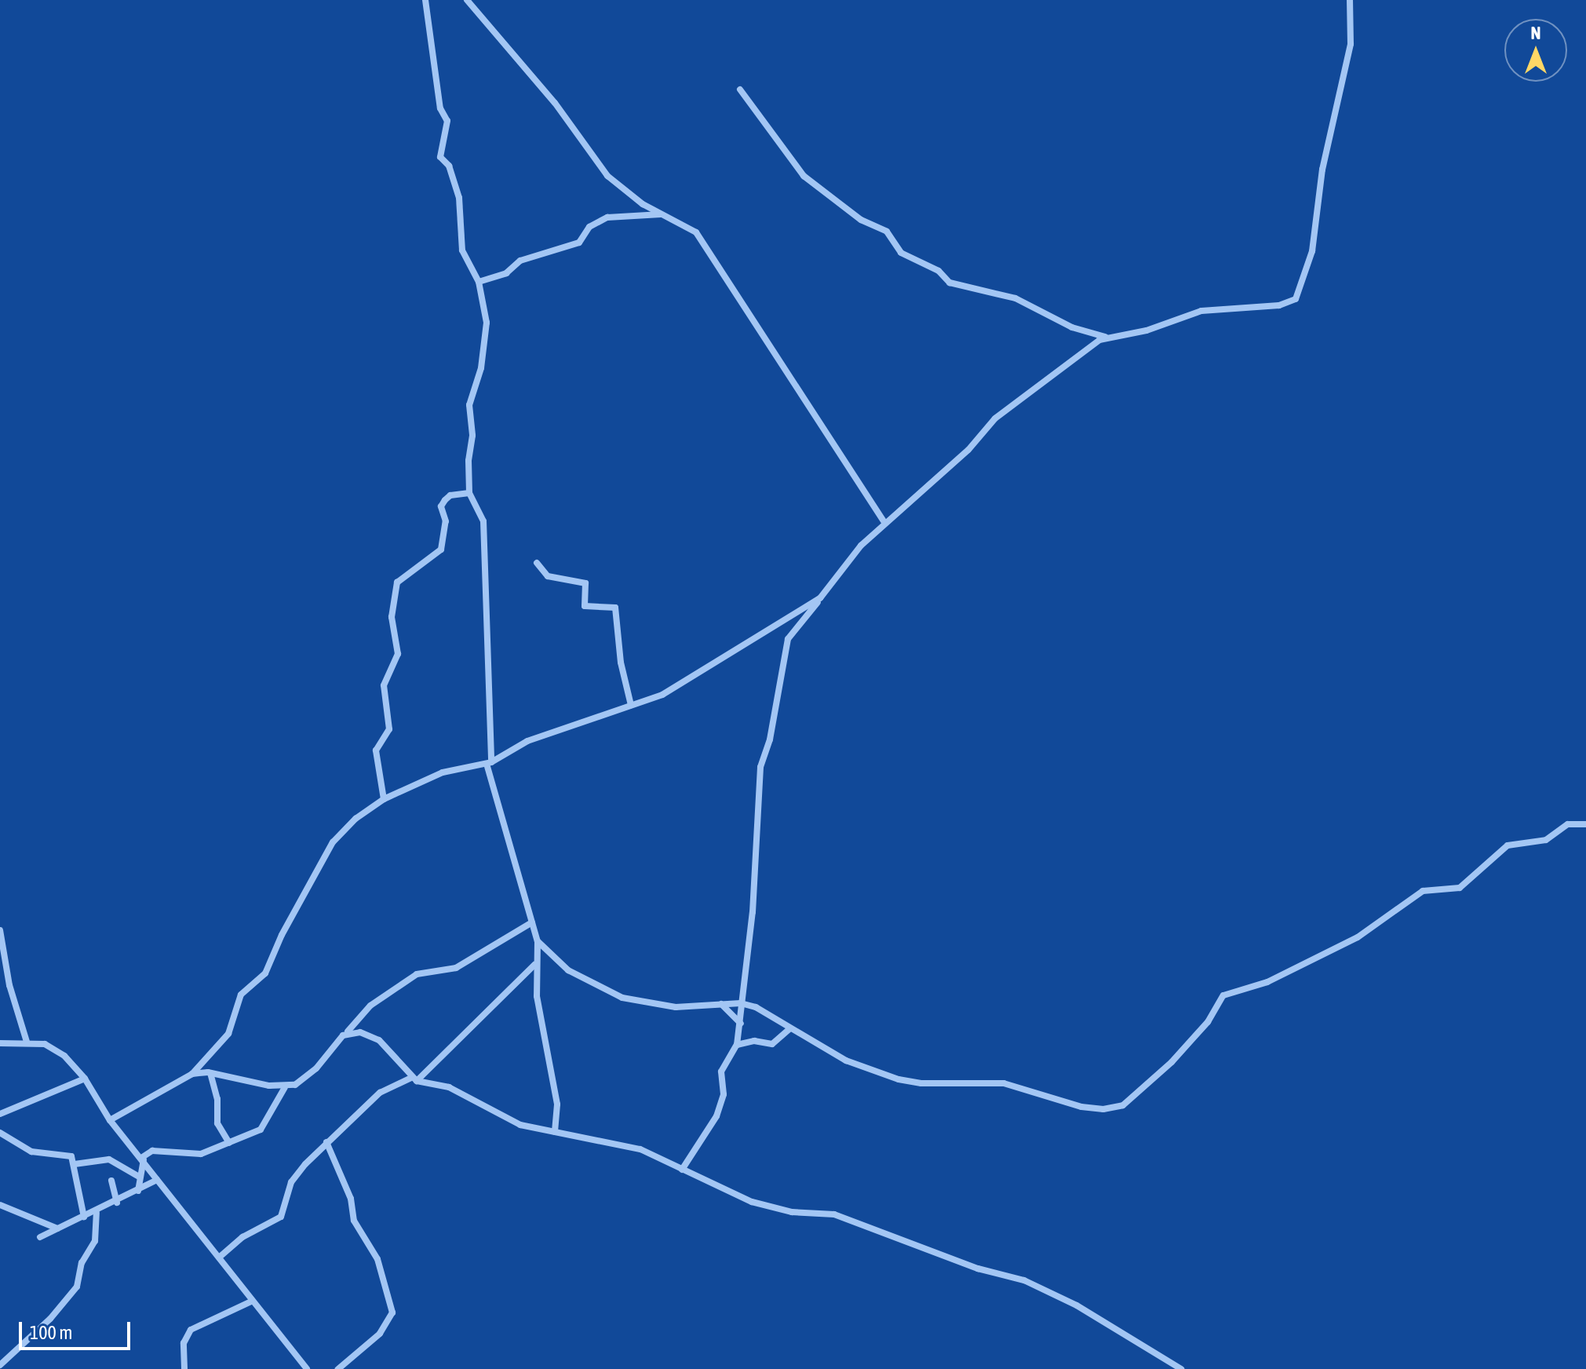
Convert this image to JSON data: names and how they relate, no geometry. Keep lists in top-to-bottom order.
{
  "scale_bar": "100 m",
  "north": "top"
}
